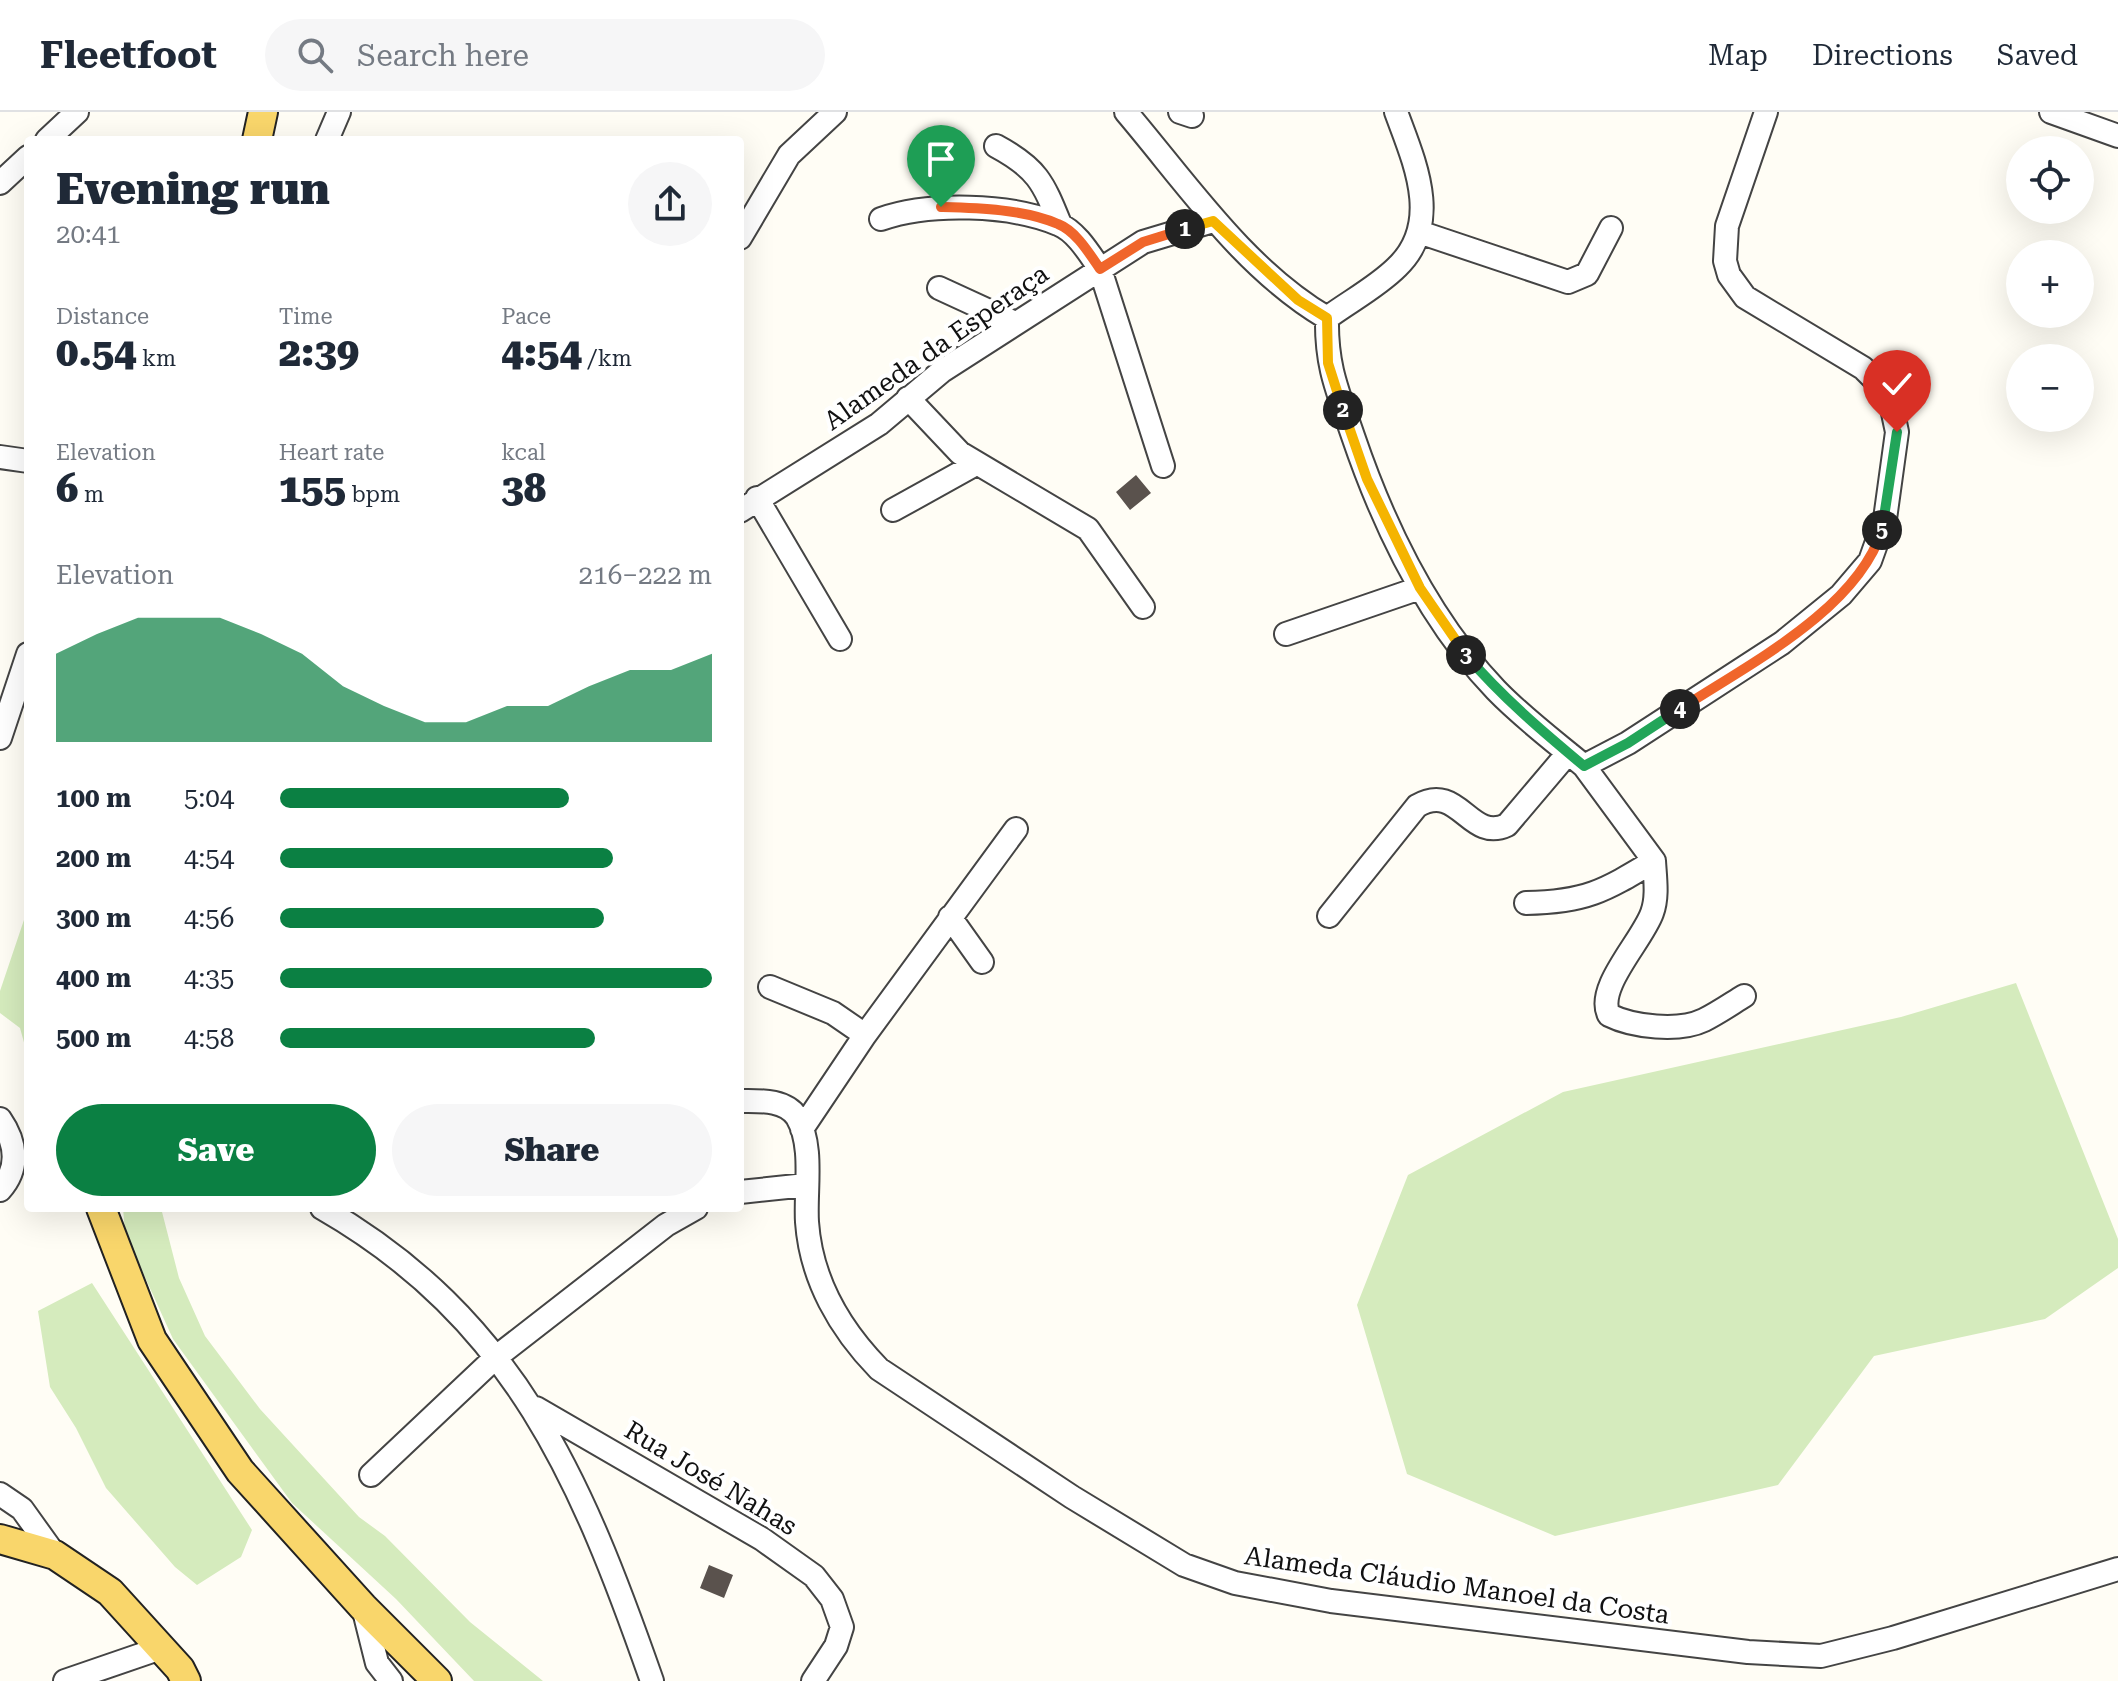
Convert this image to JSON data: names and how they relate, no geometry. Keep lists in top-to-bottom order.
{
  "streets": {
    "street": ["Alameda da Esperaça", "Rua José Nahas", "Alameda Cláudio Manoel da Costa"]
  },
  "page": {
    "header": "Fleetfoot",
    "search": "Search here",
    "nav": ["Map", "Directions", "Saved"],
    "map_buttons": ["+", "−"],
    "heading": ["Evening run", "20:41"],
    "pins": [
      "1",
      "2",
      "5",
      "3",
      "4"
    ],
    "stats": [
      ["Distance", "0.54 km"],
      ["Time", "2:39"],
      ["Pace", "4:54 /km"],
      ["Elevation", "6 m"],
      ["Heart rate", "155 bpm"],
      ["kcal", "38"]
    ],
    "chart": ["Elevation", "216–222 m"],
    "list": [
      {
        "name": "100 m",
        "note": "5:04"
      },
      {
        "name": "200 m",
        "note": "4:54"
      },
      {
        "name": "300 m",
        "note": "4:56"
      },
      {
        "name": "400 m",
        "note": "4:35"
      },
      {
        "name": "500 m",
        "note": "4:58"
      }
    ],
    "buttons": ["Save", "Share"]
  }
}
